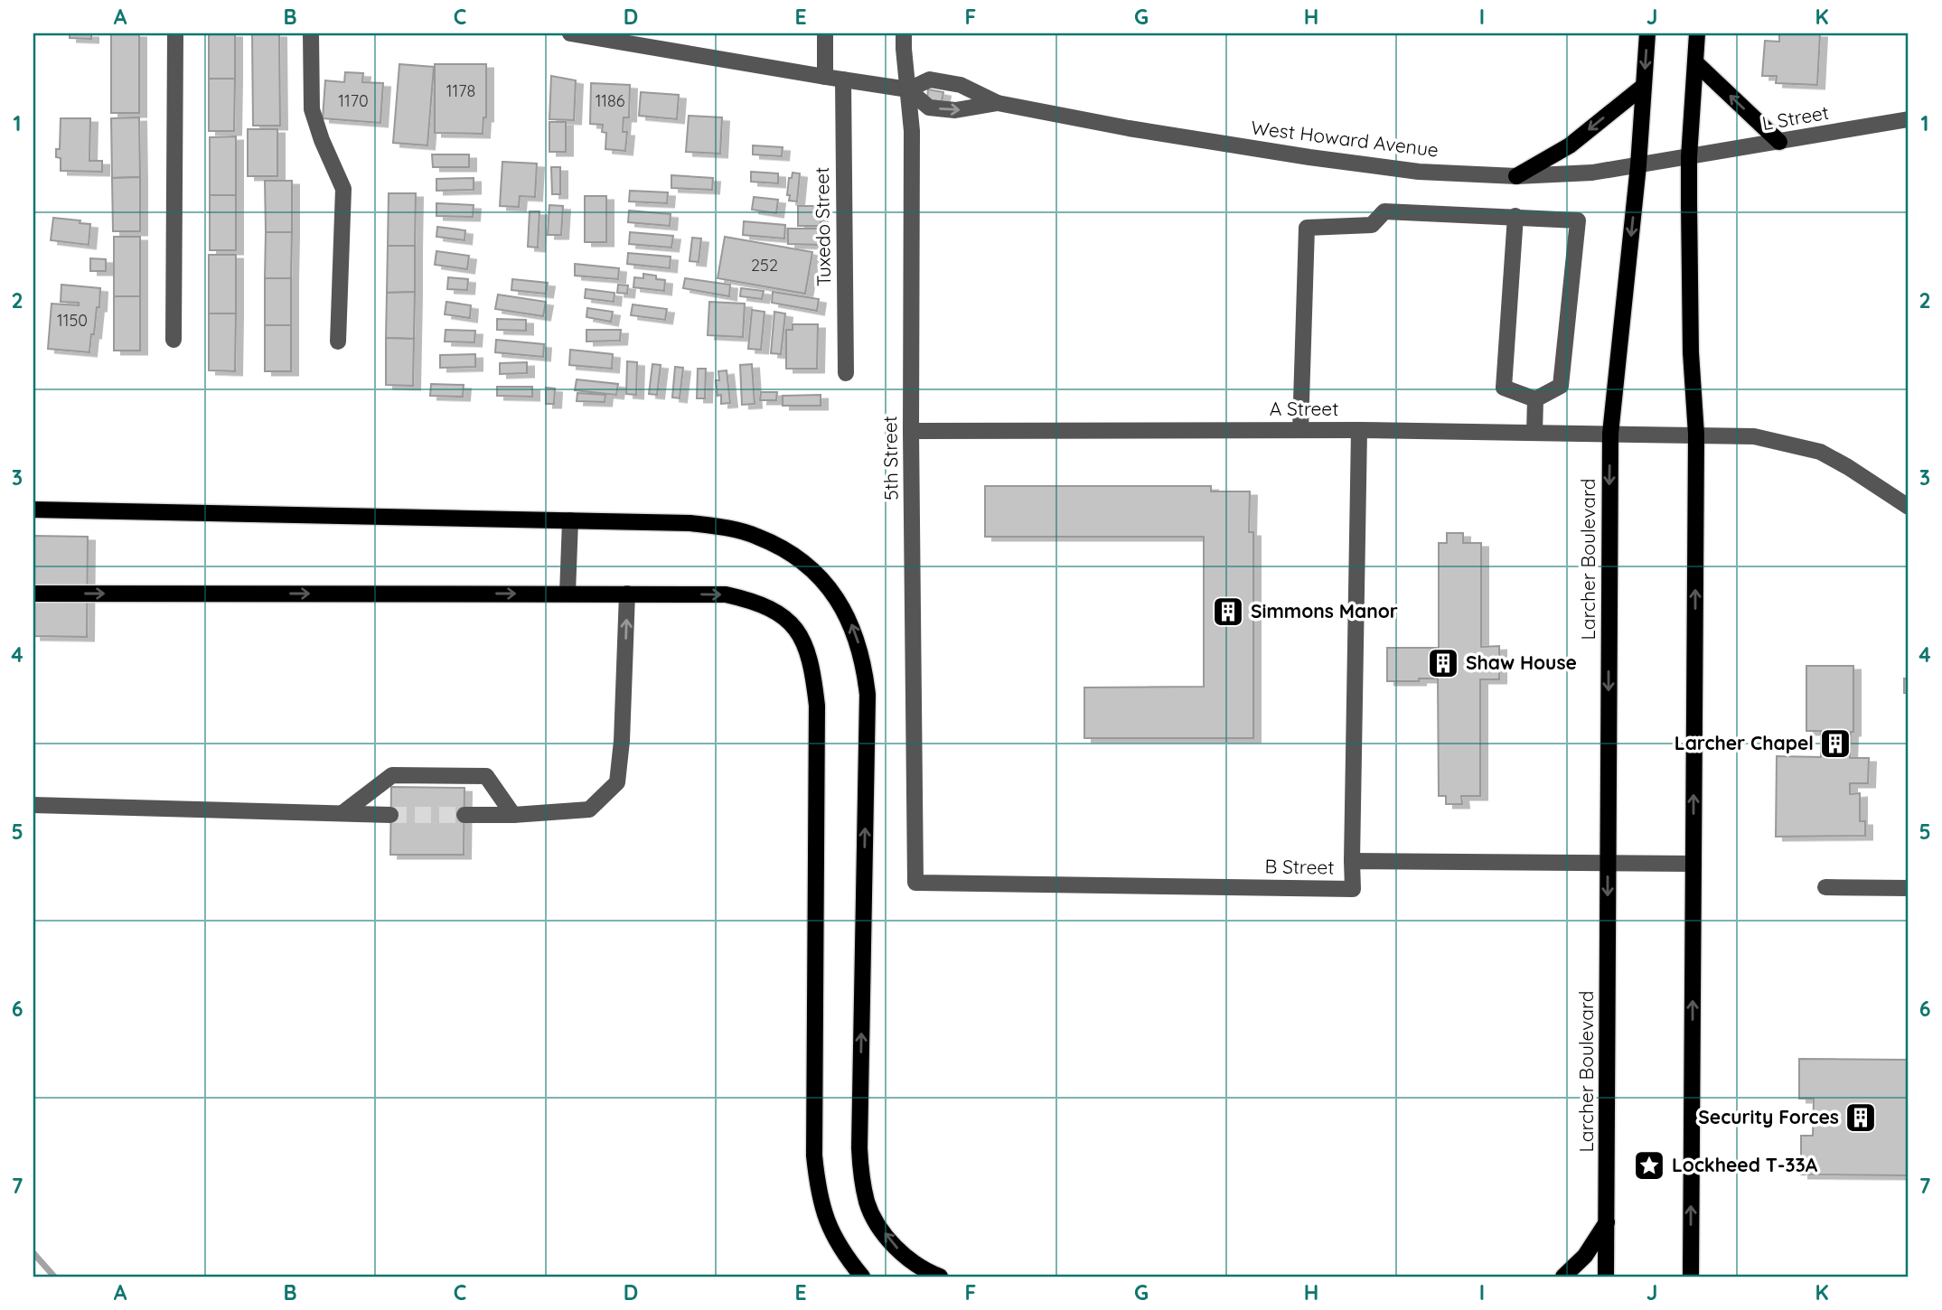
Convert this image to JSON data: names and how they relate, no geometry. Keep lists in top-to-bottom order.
{
  "streets": {
    "main road": ["Larcher Boulevard"],
    "street": [
      "L Street",
      "West Howard Avenue",
      "Tuxedo Street",
      "A Street",
      "5th Street",
      "B Street"
    ]
  },
  "crossings": [
    ["L Street", "West Howard Avenue"],
    ["West Howard Avenue", "Tuxedo Street"],
    ["West Howard Avenue", "5th Street"],
    ["West Howard Avenue", "Larcher Boulevard"],
    ["A Street", "5th Street"],
    ["A Street", "Larcher Boulevard"],
    ["5th Street", "B Street"],
    ["Larcher Boulevard", "B Street"]
  ],
  "places": {
    "building": [
      "Simmons Manor",
      "Shaw House",
      "Larcher Chapel",
      "Security Forces"
    ],
    "place": ["Lockheed T-33A"]
  },
  "house_numbers": [
    "1178",
    "1170",
    "1186",
    "252",
    "1150"
  ],
  "grid": {
    "columns": [
      "A",
      "B",
      "C",
      "D",
      "E",
      "F",
      "G",
      "H",
      "I",
      "J",
      "K"
    ],
    "rows": [
      "1",
      "2",
      "3",
      "4",
      "5",
      "6",
      "7"
    ]
  }
}
